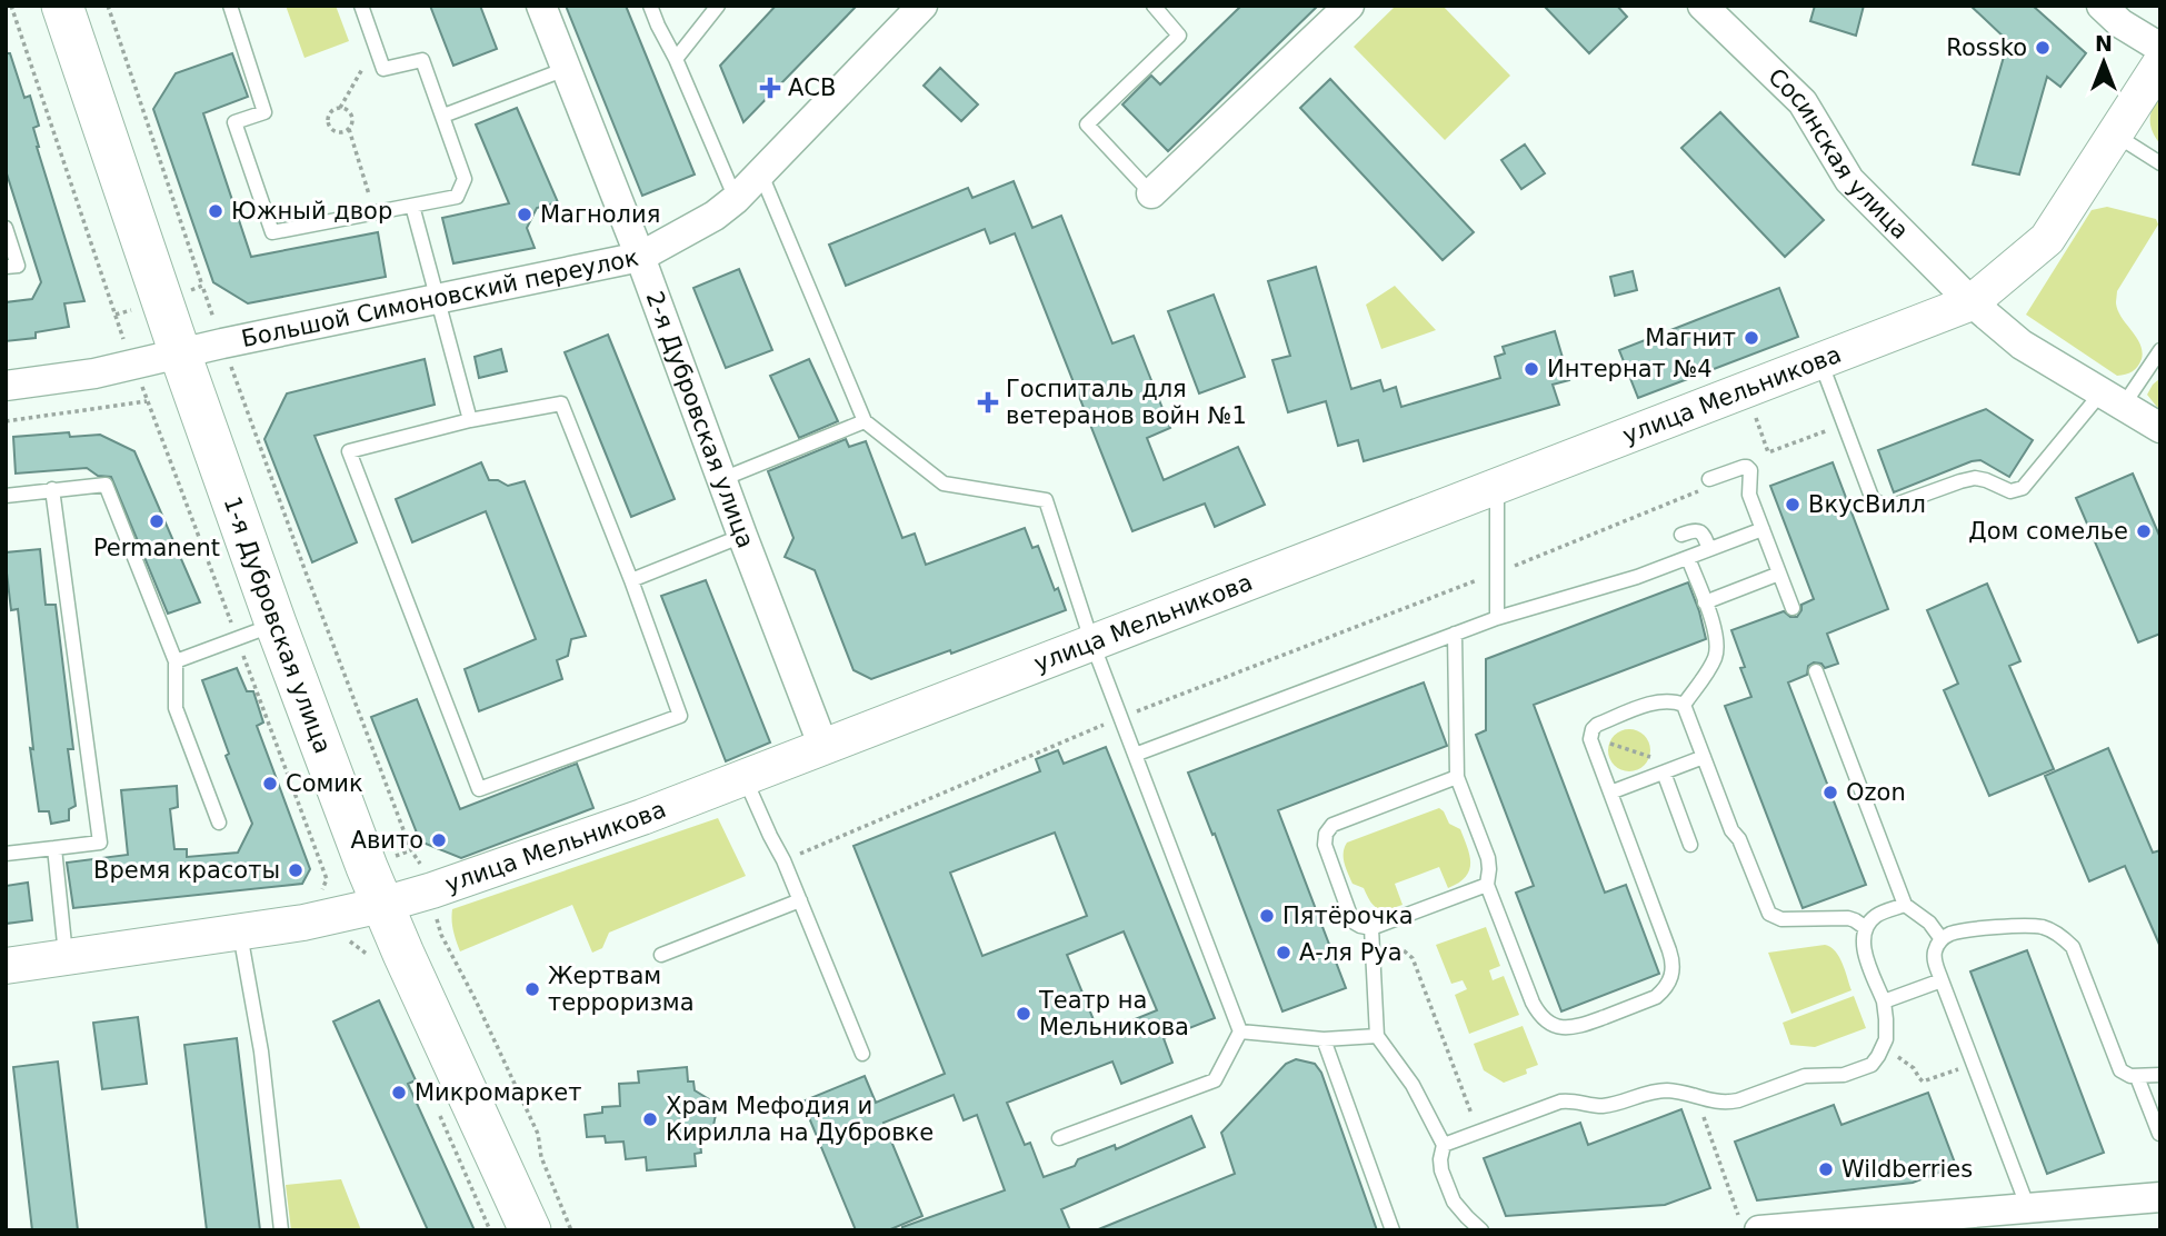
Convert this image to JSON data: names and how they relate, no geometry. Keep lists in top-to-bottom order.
{
  "streets": {
    "main road": ["1-я Дубровская улица"],
    "street": [
      "Сосинская улица",
      "Большой Симоновский переулок",
      "улица Мельникова",
      "2-я Дубровская улица"
    ]
  },
  "crossings": [
    ["Сосинская улица", "улица Мельникова"],
    ["Большой Симоновский переулок", "2-я Дубровская улица"],
    ["Большой Симоновский переулок", "1-я Дубровская улица"],
    ["улица Мельникова", "2-я Дубровская улица"],
    ["улица Мельникова", "1-я Дубровская улица"]
  ],
  "places": {
    "other": [
      "Rossko",
      "Южный двор",
      "Магнолия",
      "Магнит",
      "Интернат №4",
      "ВкусВилл",
      "Permanent",
      "Дом сомелье",
      "Сомик",
      "Ozon",
      "Авито",
      "Время красоты",
      "Пятёрочка",
      "А-ля Руа",
      "Жертвам терроризма",
      "Театр на Мельникова",
      "Микромаркет",
      "Храм Мефодия и Кирилла на Дубровке",
      "Wildberries"
    ],
    "health": ["АСВ", "Госпиталь для ветеранов войн №1"]
  },
  "north": "top"
}
